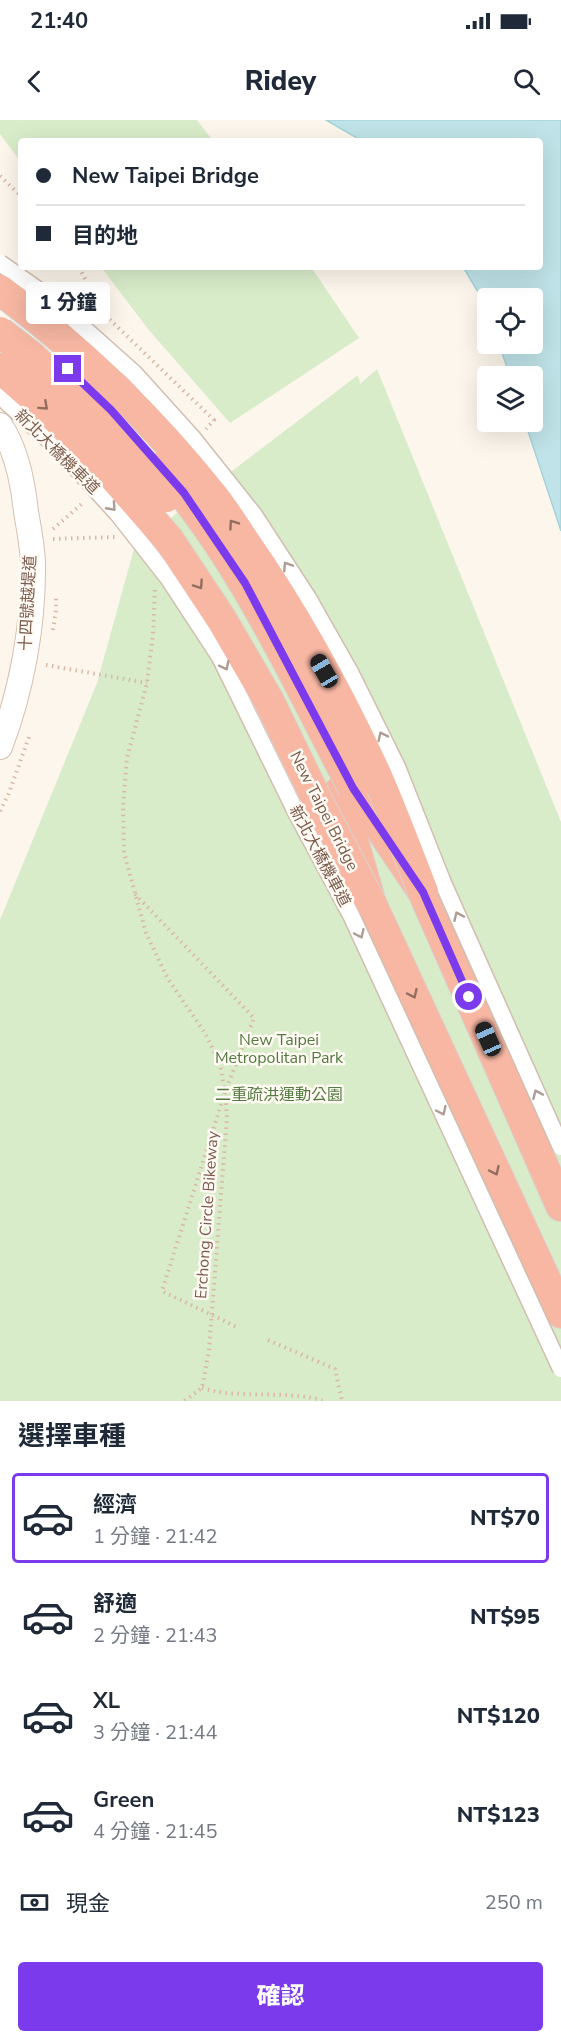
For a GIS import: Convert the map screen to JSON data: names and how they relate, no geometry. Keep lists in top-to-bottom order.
{
  "streets": {
    "highway": ["New Taipei Bridge"],
    "street": ["新北大橋機車道", "十四號越堤道"],
    "path": ["Erchong Circle Bikeway"]
  },
  "parks": ["New Taipei Metropolitan Park", "二重疏洪運動公園"],
  "page": {
    "status": "21:40",
    "header": "Ridey",
    "banner": ["New Taipei Bridge", "目的地"],
    "bubble": "1 分鐘",
    "heading": "選擇車種",
    "list": [
      {
        "name": "經濟",
        "note": "1 分鐘 · 21:42",
        "value": "NT$70"
      },
      {
        "name": "舒適",
        "note": "2 分鐘 · 21:43",
        "value": "NT$95"
      },
      {
        "name": "XL",
        "note": "3 分鐘 · 21:44",
        "value": "NT$120"
      },
      {
        "name": "Green",
        "note": "4 分鐘 · 21:45",
        "value": "NT$123"
      }
    ],
    "pay": ["現金", "250 m"],
    "buttons": "確認"
  }
}
